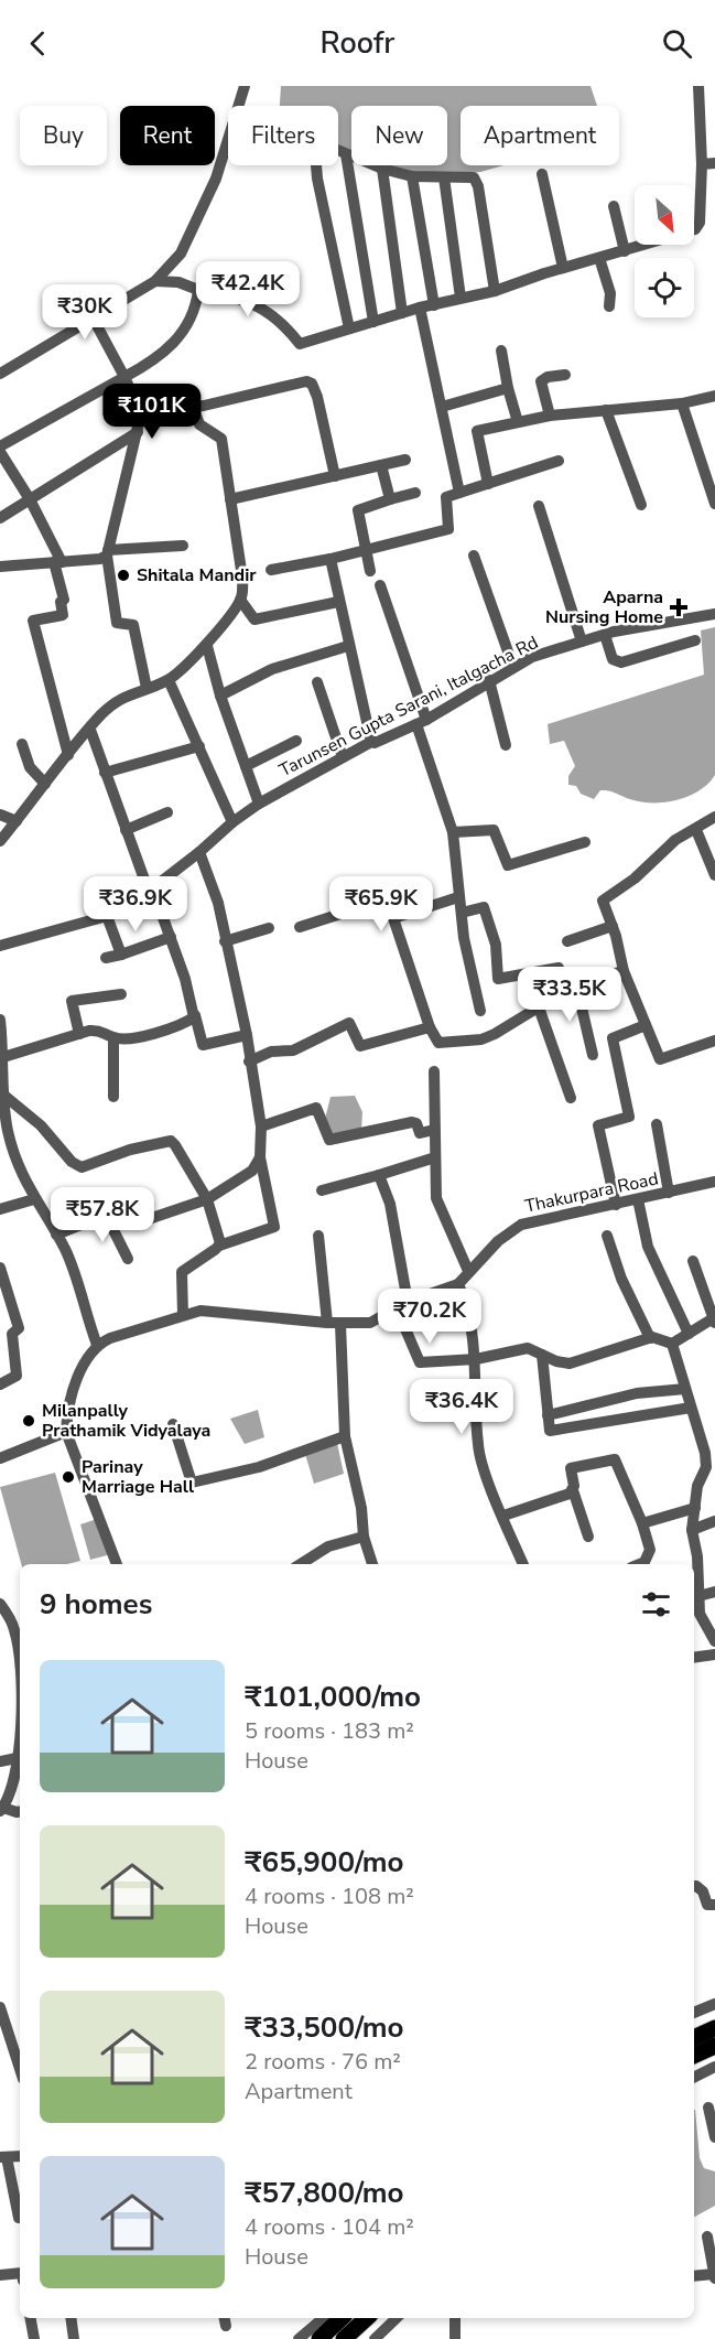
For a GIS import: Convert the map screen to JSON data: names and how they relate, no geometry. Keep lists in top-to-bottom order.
{
  "streets": {
    "street": ["Tarunsen Gupta Sarani, Italgacha Rd", "Thakurpara Road"]
  },
  "places": {
    "other": ["Shitala Mandir", "Milanpally Prathamik Vidyalaya", "Parinay Marriage Hall"],
    "health": ["Aparna Nursing Home"]
  },
  "north": "bottom right",
  "page": {
    "header": "Roofr",
    "chip": [
      "Buy",
      "Rent",
      "Filters",
      "New",
      "Apartment"
    ],
    "price": [
      "₹42.4K",
      "₹30K",
      "₹101K",
      "₹36.9K",
      "₹65.9K",
      "₹33.5K",
      "₹57.8K",
      "₹70.2K",
      "₹36.4K"
    ],
    "heading": "9 homes",
    "list": [
      {
        "name": "₹101,000/mo",
        "note": "5 rooms · 183 m² · House"
      },
      {
        "name": "₹65,900/mo",
        "note": "4 rooms · 108 m² · House"
      },
      {
        "name": "₹33,500/mo",
        "note": "2 rooms · 76 m² · Apartment"
      },
      {
        "name": "₹57,800/mo",
        "note": "4 rooms · 104 m² · House"
      }
    ]
  }
}
